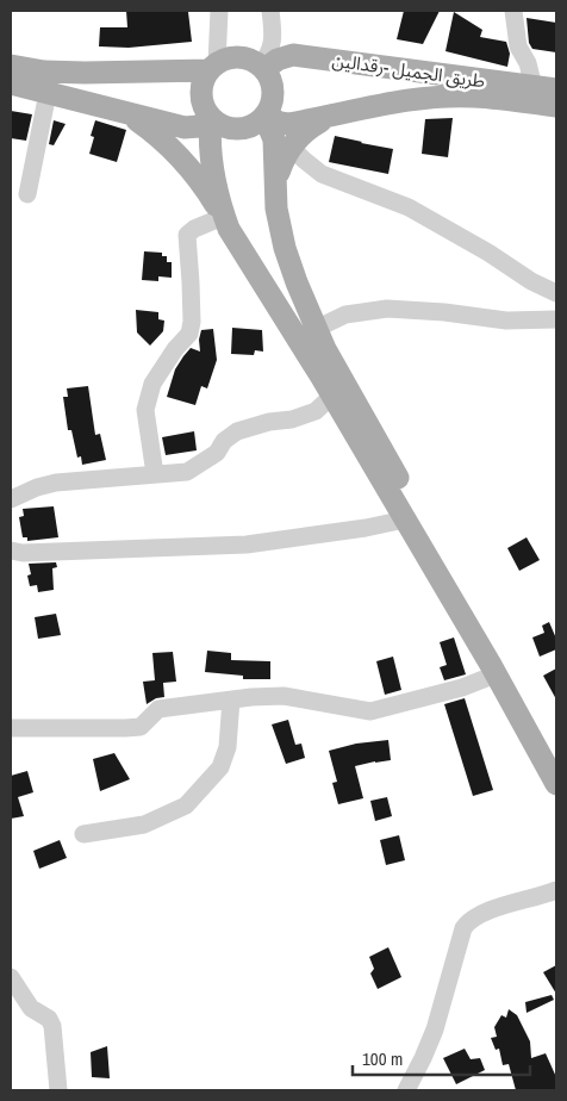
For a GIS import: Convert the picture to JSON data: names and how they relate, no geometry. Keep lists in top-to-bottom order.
{
  "streets": {
    "main road": ["طريق الجميل -رقدالين"]
  },
  "scale_bar": "100 m"
}
